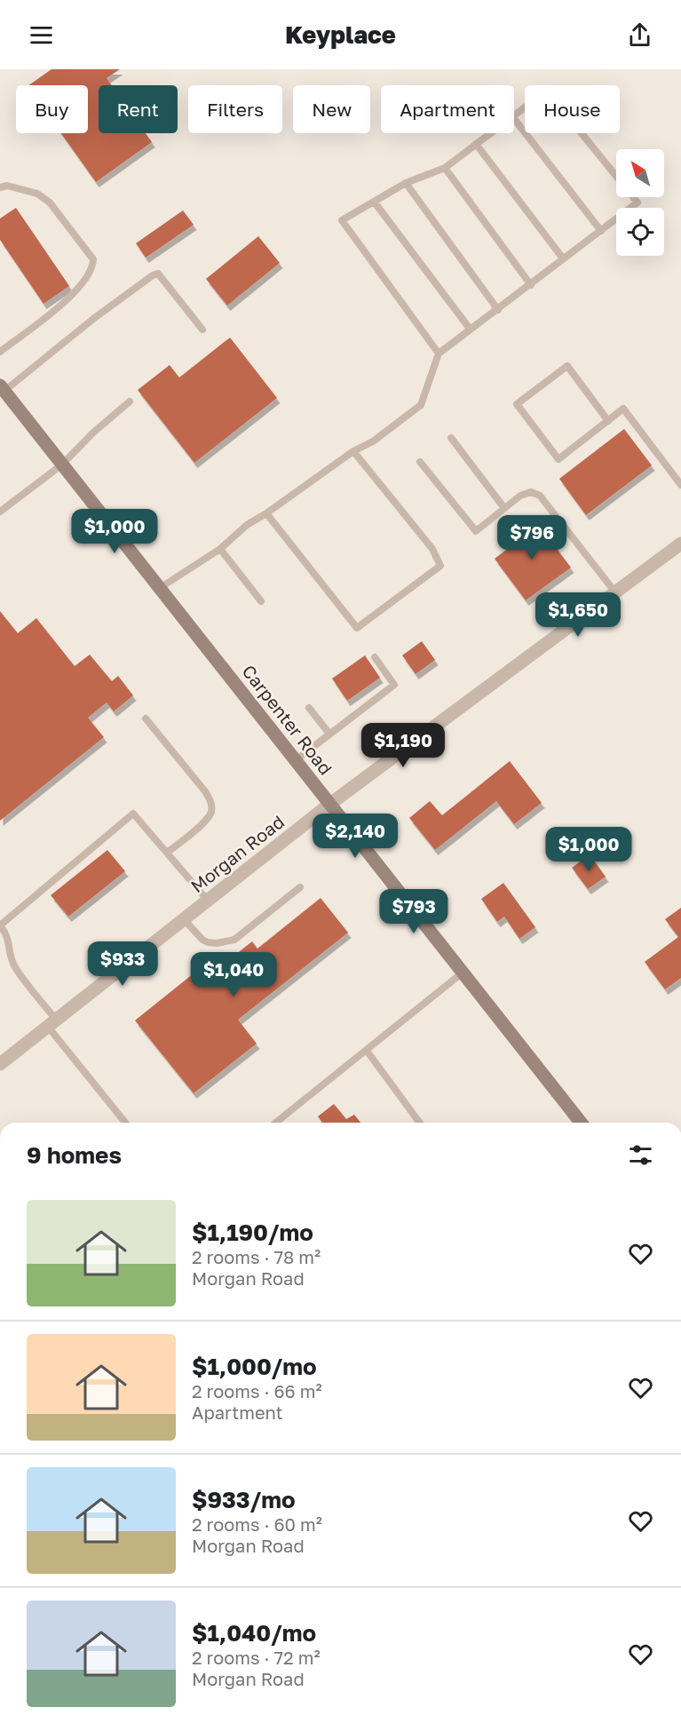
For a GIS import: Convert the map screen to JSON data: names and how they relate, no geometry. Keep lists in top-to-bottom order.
{
  "streets": {
    "main road": ["Carpenter Road"],
    "street": ["Morgan Road"]
  },
  "crossings": [
    ["Carpenter Road", "Morgan Road"]
  ],
  "north": "top left",
  "page": {
    "header": "Keyplace",
    "chip": [
      "Buy",
      "Rent",
      "Filters",
      "New",
      "Apartment",
      "House"
    ],
    "price": [
      "$1,000",
      "$796",
      "$1,650",
      "$1,190",
      "$2,140",
      "$1,000",
      "$793",
      "$933",
      "$1,040"
    ],
    "heading": "9 homes",
    "list": [
      {
        "name": "$1,190/mo",
        "note": "2 rooms · 78 m² · Morgan Road"
      },
      {
        "name": "$1,000/mo",
        "note": "2 rooms · 66 m² · Apartment"
      },
      {
        "name": "$933/mo",
        "note": "2 rooms · 60 m² · Morgan Road"
      },
      {
        "name": "$1,040/mo",
        "note": "2 rooms · 72 m² · Morgan Road"
      }
    ]
  }
}
